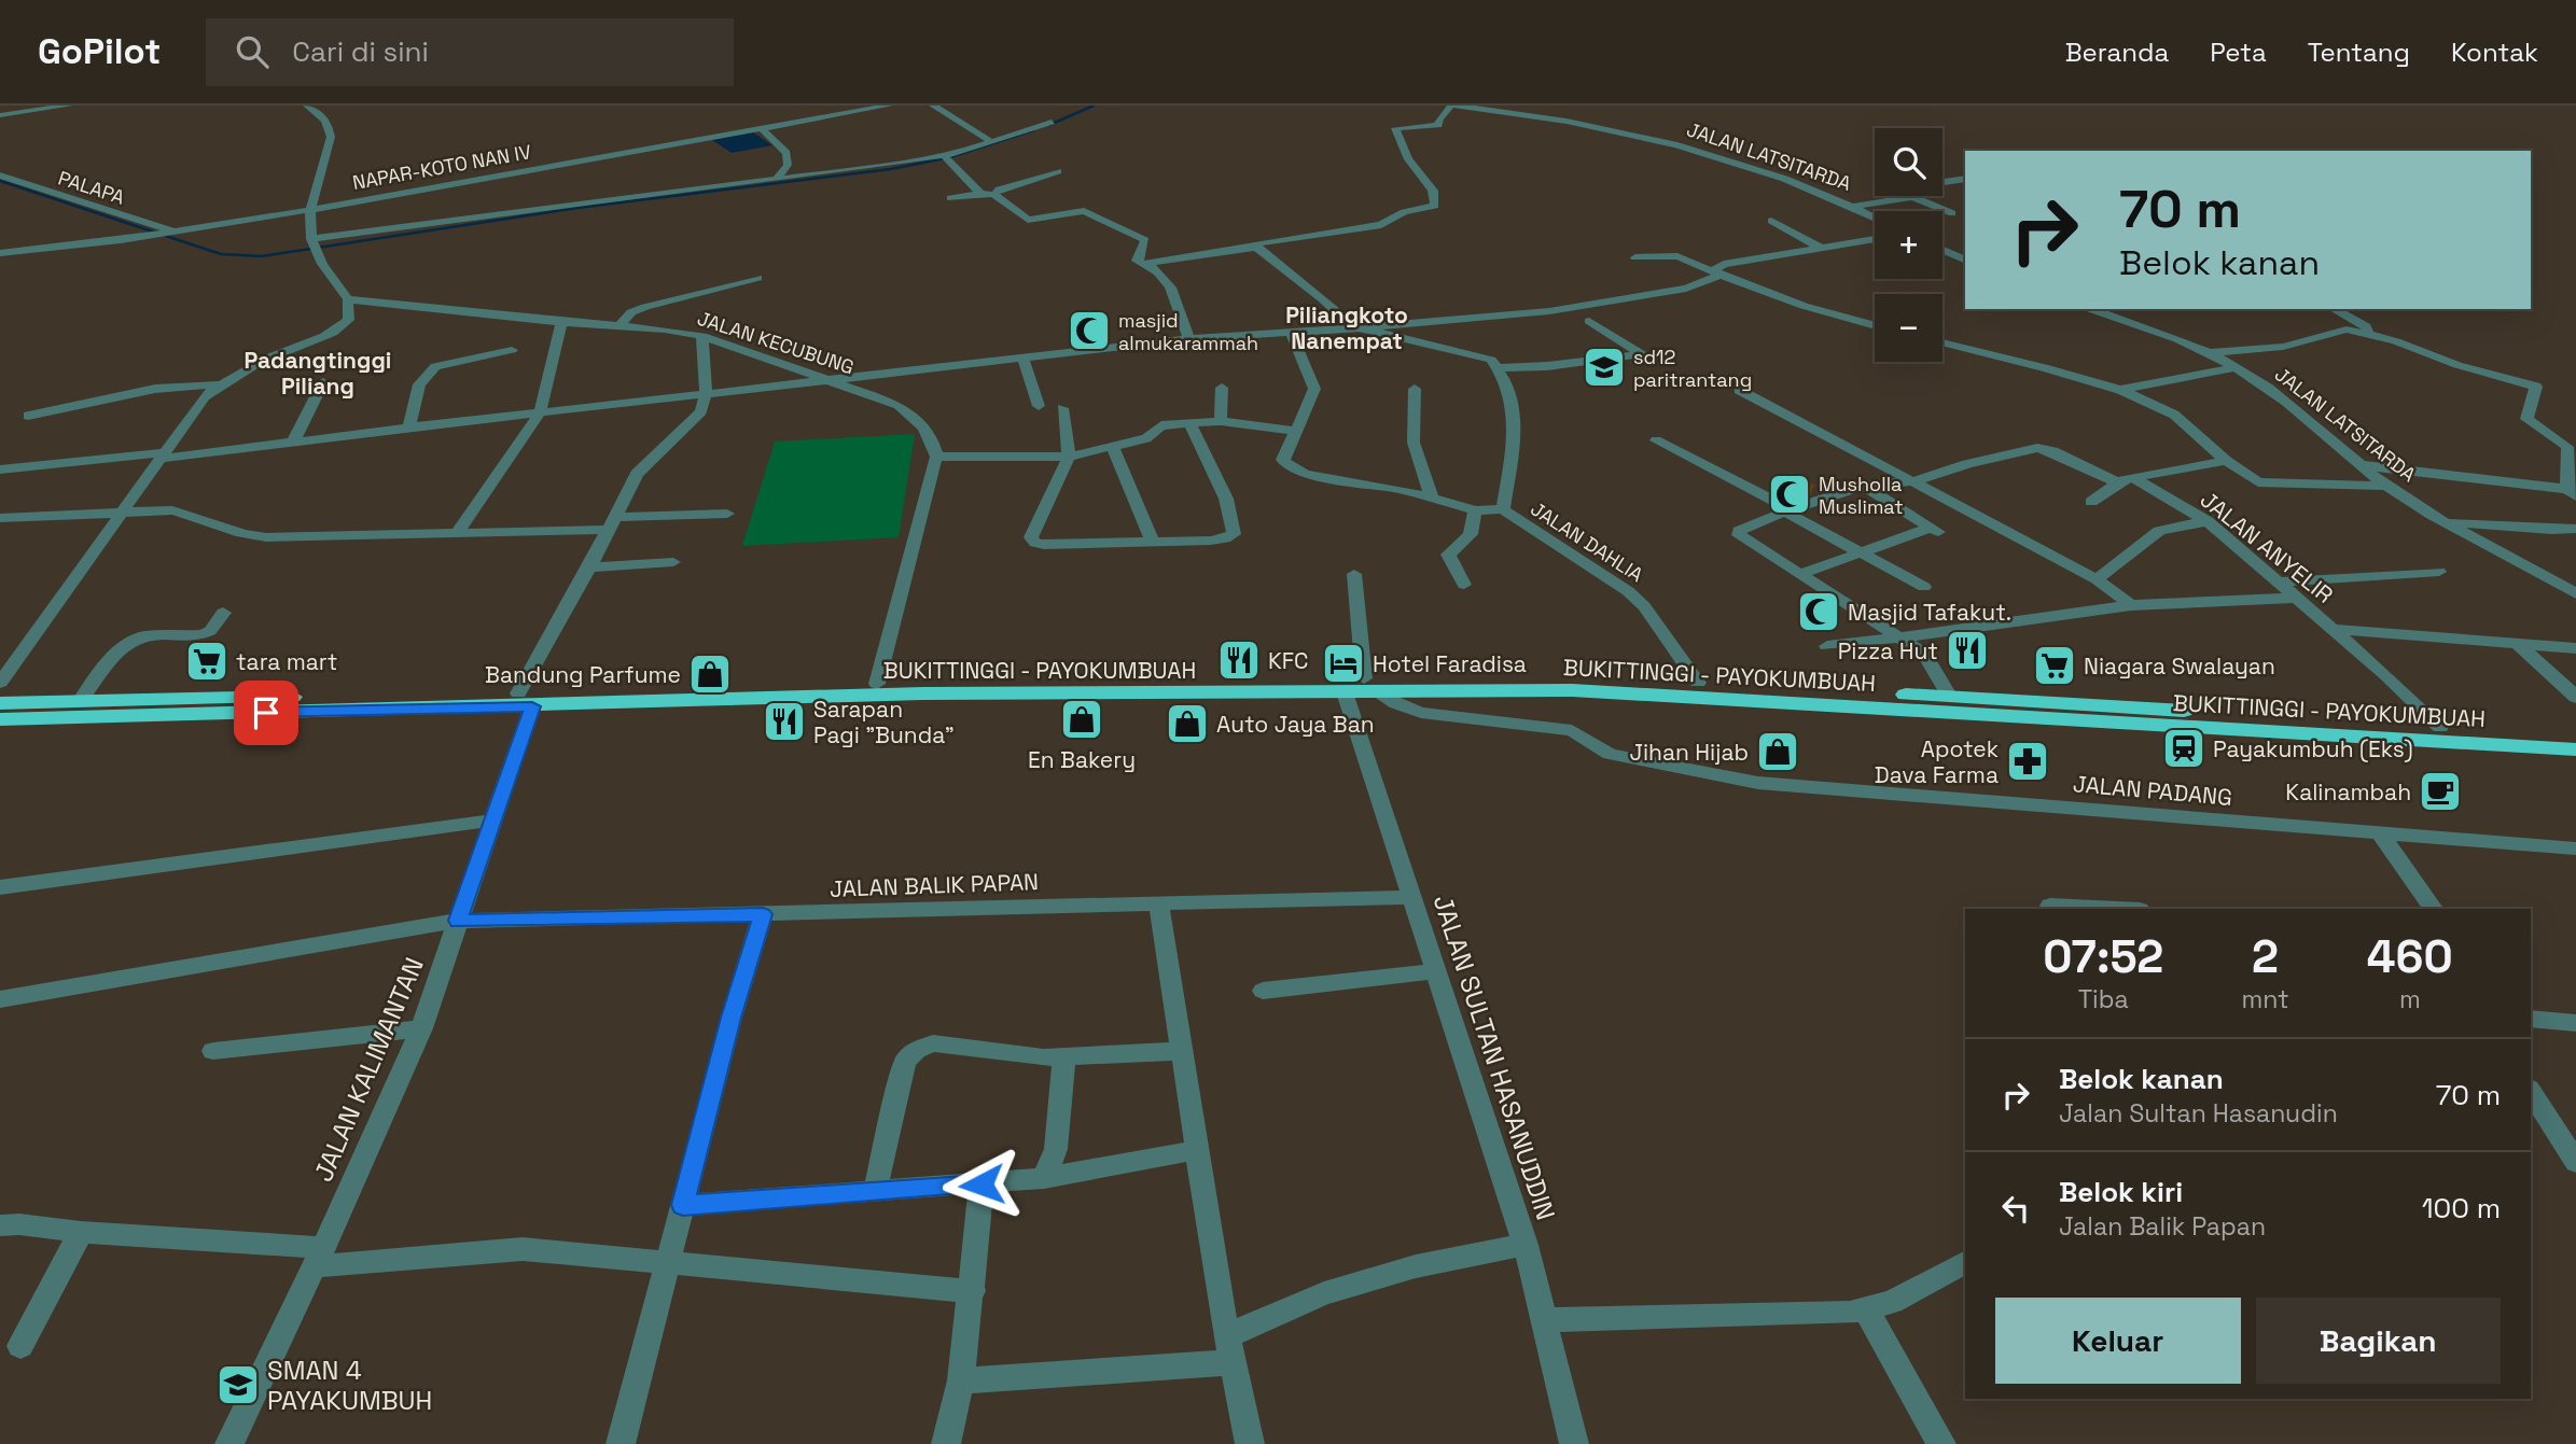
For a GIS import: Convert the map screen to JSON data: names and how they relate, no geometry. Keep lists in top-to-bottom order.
{
  "streets": {
    "highway": ["BUKITTINGGI - PAYOKUMBUAH"],
    "street": [
      "JALAN LATSITARDA",
      "NAPAR-KOTO NAN IV",
      "PALAPA",
      "JALAN KECUBUNG",
      "JALAN DAHLIA",
      "JALAN ANYELIR",
      "JALAN PADANG",
      "JALAN BALIK PAPAN",
      "JALAN SULTAN HASANUDDIN",
      "JALAN KALIMANTAN"
    ]
  },
  "crossings": [
    ["NAPAR-KOTO NAN IV", "PALAPA"],
    ["JALAN DAHLIA", "BUKITTINGGI - PAYOKUMBUAH"],
    ["JALAN ANYELIR", "BUKITTINGGI - PAYOKUMBUAH"],
    ["BUKITTINGGI - PAYOKUMBUAH", "JALAN PADANG"],
    ["BUKITTINGGI - PAYOKUMBUAH", "JALAN SULTAN HASANUDDIN"],
    ["BUKITTINGGI - PAYOKUMBUAH", "JALAN KALIMANTAN"],
    ["JALAN BALIK PAPAN", "JALAN SULTAN HASANUDDIN"],
    ["JALAN BALIK PAPAN", "JALAN KALIMANTAN"]
  ],
  "districts": ["Piliangkoto Nanempat", "Padangtinggi Piliang"],
  "places": {
    "mosque": ["masjid almukarammah", "Musholla Muslimat", "Masjid Tafakut."],
    "school or university": ["sd12 paritrantang", "SMAN 4 PAYAKUMBUH"],
    "restaurant": ["Pizza Hut", "KFC", "Sarapan Pagi \"Bunda\""],
    "supermarket": ["tara mart", "Niagara Swalayan"],
    "hotel": ["Hotel Faradisa"],
    "shop": [
      "Bandung Parfume",
      "En Bakery",
      "Auto Jaya Ban",
      "Jihan Hijab"
    ],
    "station": ["Payakumbuh (Eks)"],
    "pharmacy": ["Apotek Dava Farma"],
    "cafe": ["Kalinambah"]
  },
  "page": {
    "header": "GoPilot",
    "search": "Cari di sini",
    "nav": [
      "Beranda",
      "Peta",
      "Tentang",
      "Kontak"
    ],
    "map_buttons": ["+", "−"],
    "turn": ["70 m", "Belok kanan"],
    "eta": [
      "07:52",
      "Tiba",
      "2",
      "mnt",
      "460",
      "m"
    ],
    "list": [
      {
        "name": "Belok kanan",
        "note": "Jalan Sultan Hasanudin",
        "value": "70 m"
      },
      {
        "name": "Belok kiri",
        "note": "Jalan Balik Papan",
        "value": "100 m"
      }
    ],
    "buttons": ["Keluar", "Bagikan"]
  }
}
